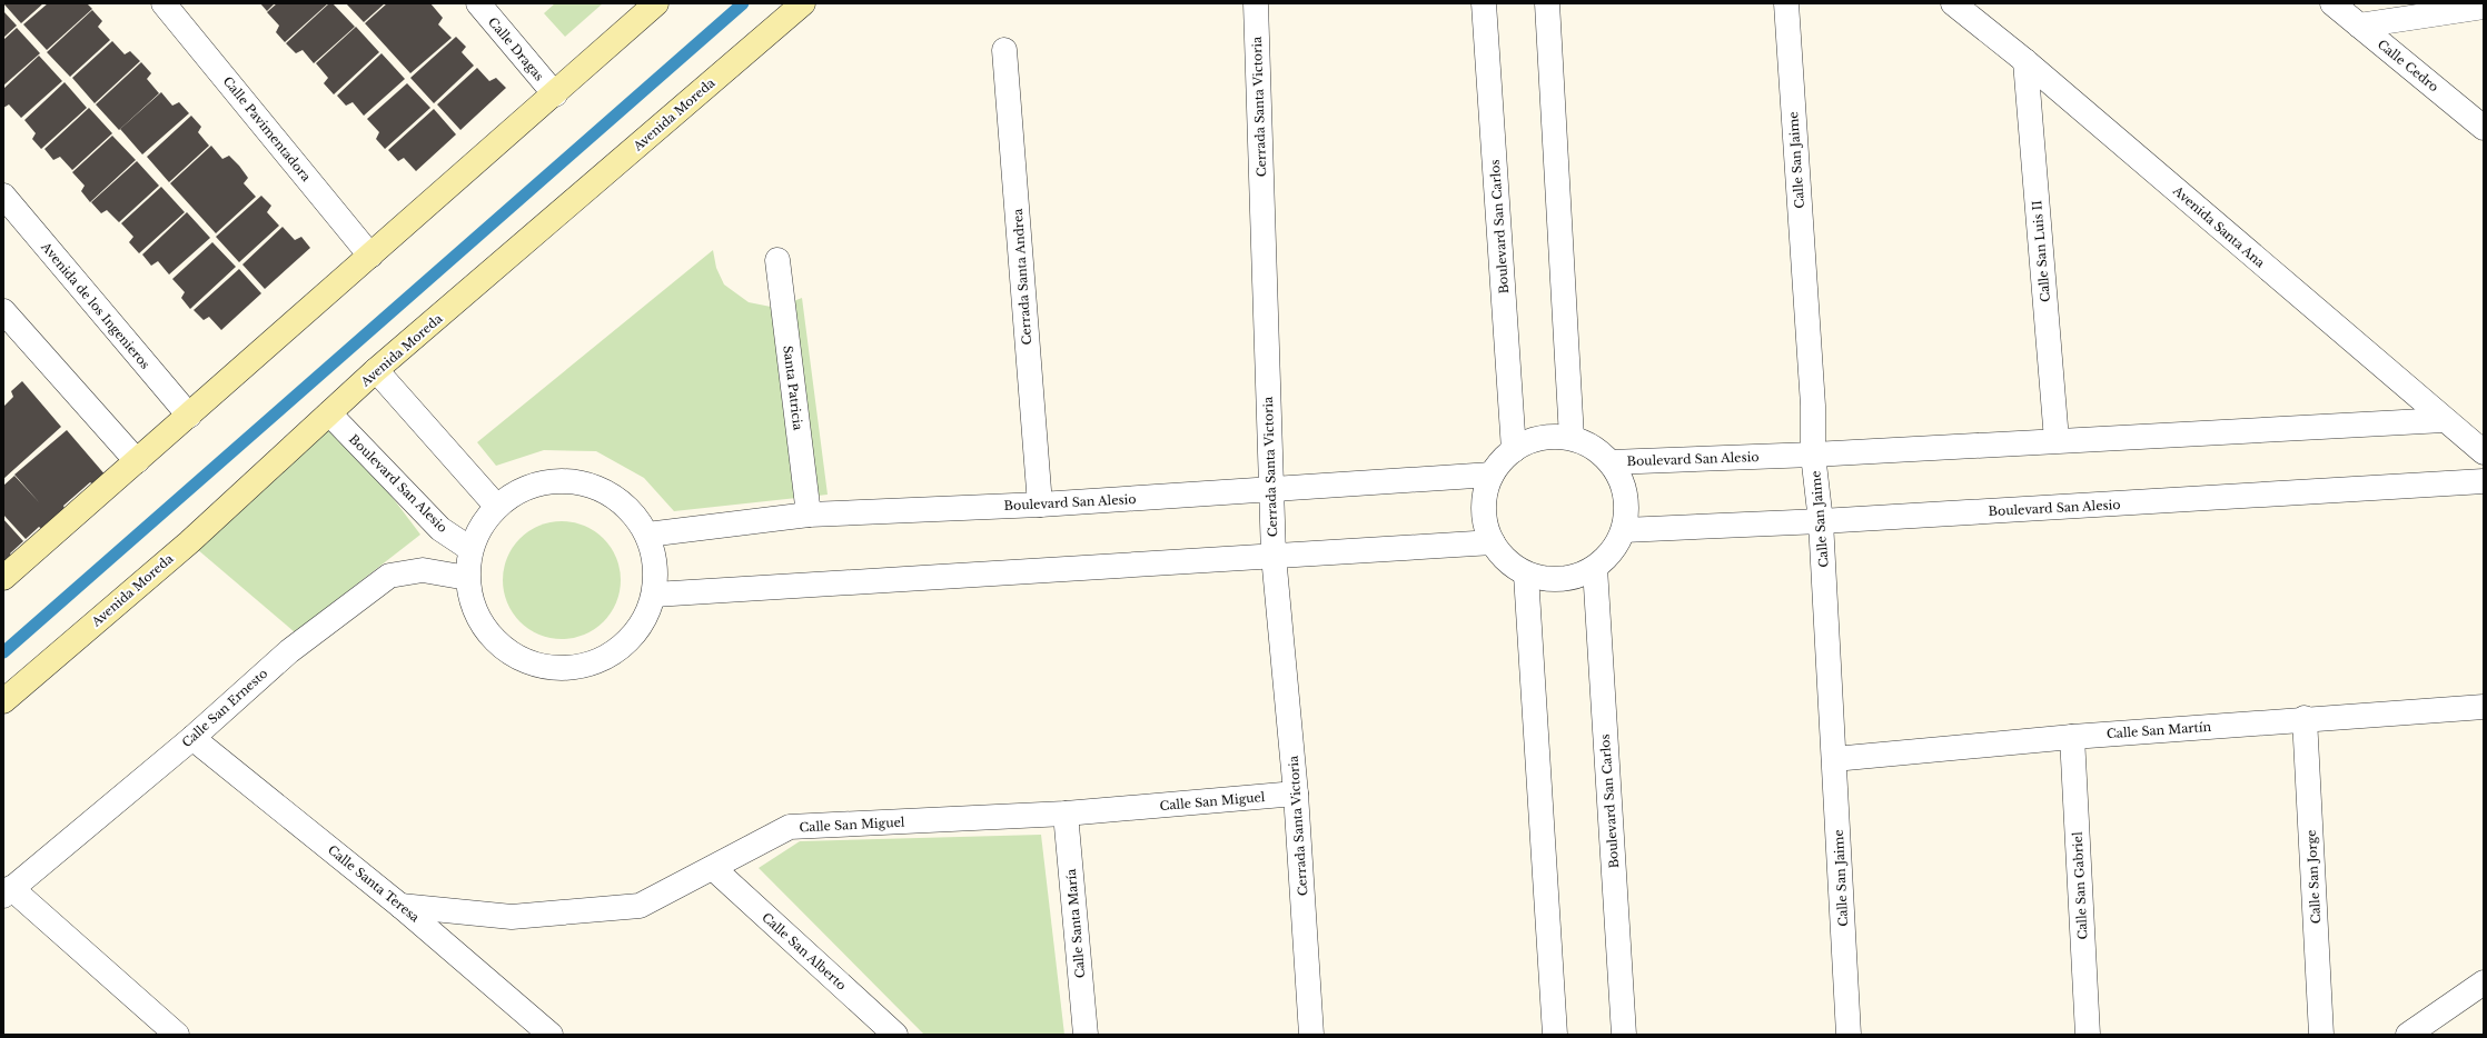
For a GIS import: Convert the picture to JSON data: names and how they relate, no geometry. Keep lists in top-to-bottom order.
{
  "streets": {
    "main road": ["Avenida Moreda"],
    "street": [
      "Calle Dragas",
      "Calle Cedro",
      "Cerrada Santa Victoria",
      "Calle Pavimentadora",
      "Calle San Jaime",
      "Boulevard San Carlos",
      "Avenida Santa Ana",
      "Calle San Luis II",
      "Cerrada Santa Andrea",
      "Avenida de los Ingenieros",
      "Santa Patricia",
      "Boulevard San Alesio",
      "Calle San Ernesto",
      "Calle San Martín",
      "Calle San Miguel",
      "Calle San Jorge",
      "Calle Santa Teresa",
      "Calle San Gabriel",
      "Calle Santa María",
      "Calle San Alberto"
    ]
  },
  "crossings": [
    ["Cerrada Santa Victoria", "Boulevard San Alesio"],
    ["Cerrada Santa Victoria", "Calle San Miguel"],
    ["Avenida Moreda", "Boulevard San Alesio"],
    ["Calle San Jaime", "Boulevard San Alesio"],
    ["Calle San Jaime", "Calle San Martín"],
    ["Boulevard San Carlos", "Boulevard San Alesio"],
    ["Avenida Santa Ana", "Calle San Luis II"],
    ["Avenida Santa Ana", "Boulevard San Alesio"],
    ["Calle San Luis II", "Boulevard San Alesio"],
    ["Cerrada Santa Andrea", "Boulevard San Alesio"],
    ["Santa Patricia", "Boulevard San Alesio"],
    ["Calle San Ernesto", "Calle Santa Teresa"],
    ["Calle San Martín", "Calle San Jorge"],
    ["Calle San Martín", "Calle San Gabriel"],
    ["Calle San Miguel", "Calle Santa Teresa"],
    ["Calle San Miguel", "Calle Santa María"],
    ["Calle San Miguel", "Calle San Alberto"]
  ]
}
